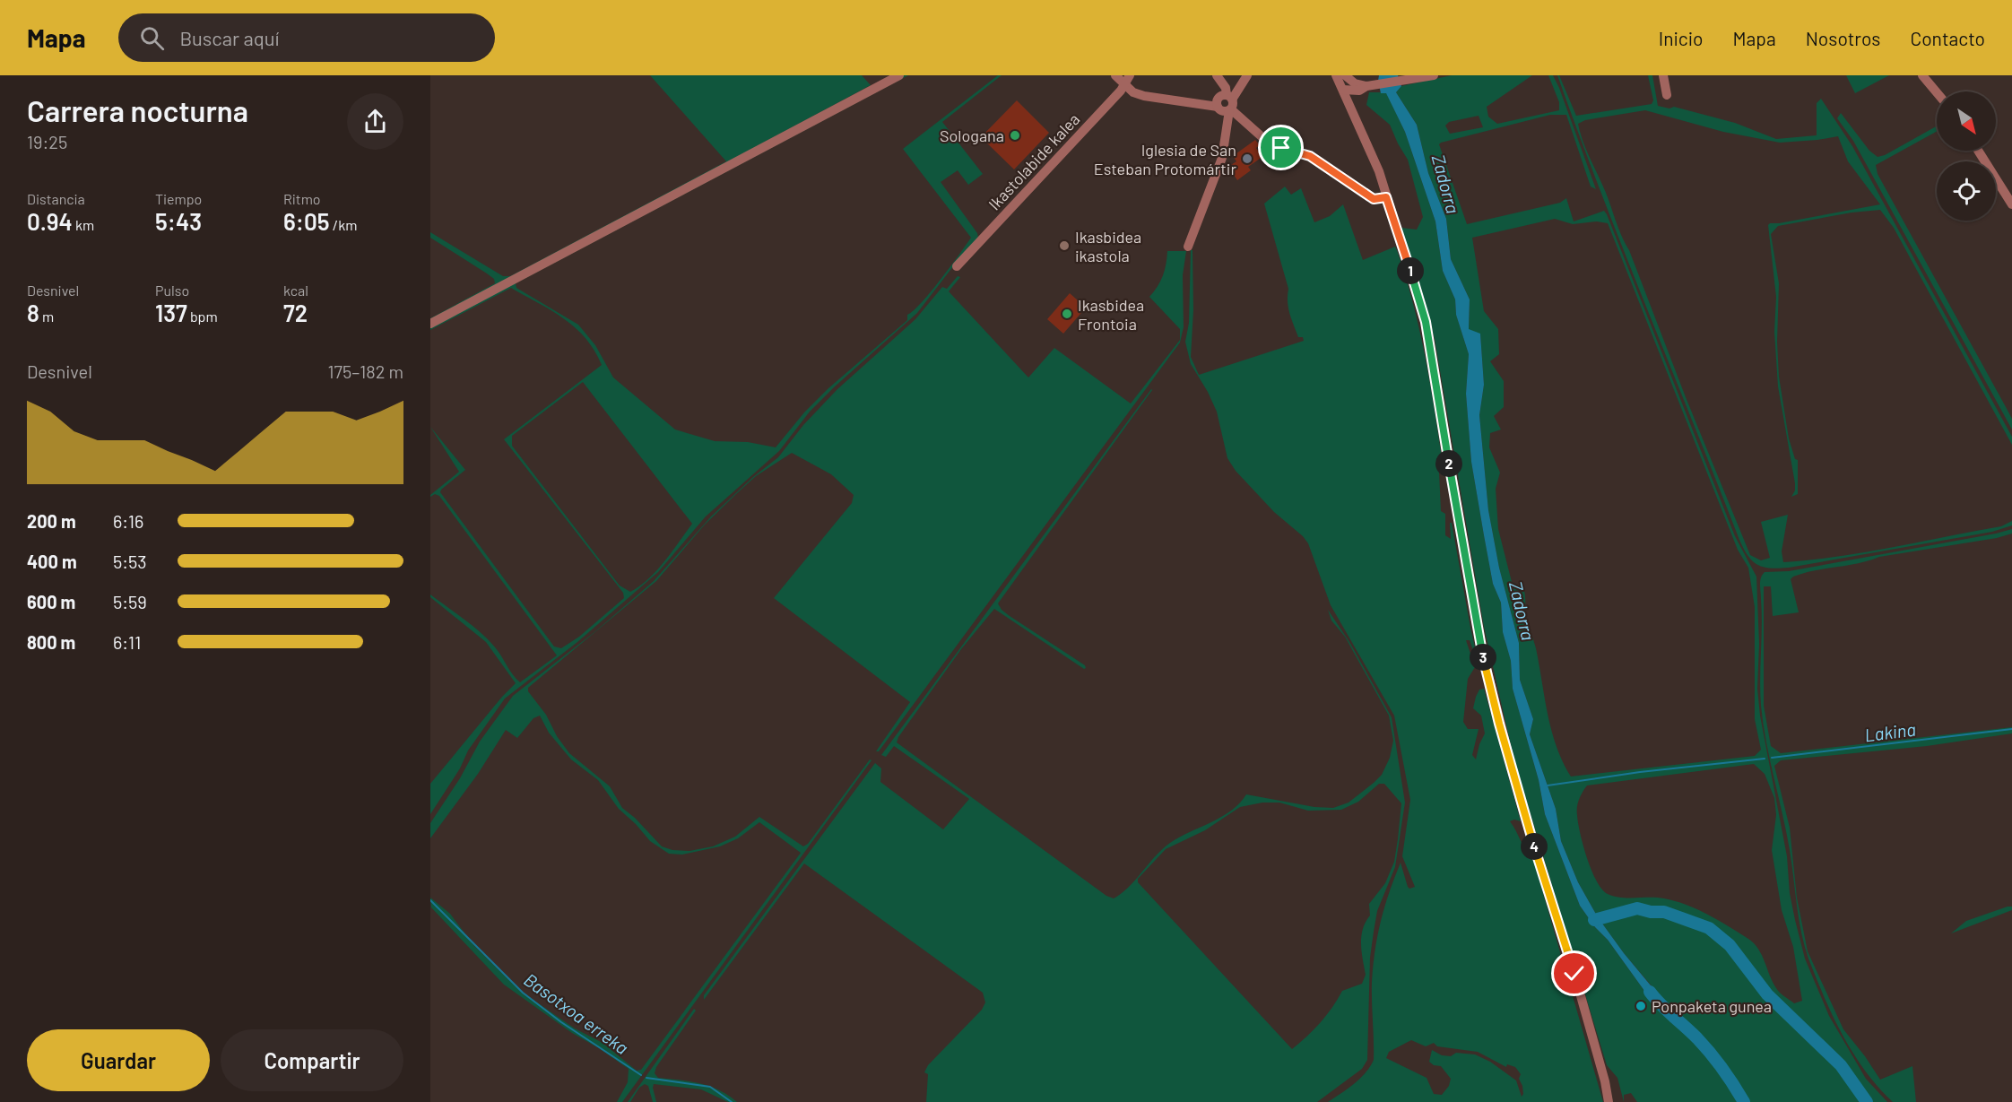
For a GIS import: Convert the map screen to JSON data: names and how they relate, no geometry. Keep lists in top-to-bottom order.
{
  "streets": {
    "street": ["Ikastolabide kalea"]
  },
  "water": ["Zadorra", "Lakina", "Basotxoa erreka"],
  "places": [
    "Sologana",
    "Iglesia de San Esteban Protomártir",
    "Ikasbidea ikastola",
    "Ikasbidea Frontoia",
    "Ponpaketa gunea"
  ],
  "north": "bottom right",
  "page": {
    "header": "Mapa",
    "search": "Buscar aquí",
    "nav": [
      "Inicio",
      "Mapa",
      "Nosotros",
      "Contacto"
    ],
    "heading": ["Carrera nocturna", "19:25"],
    "stats": [
      ["Distancia", "0.94 km"],
      ["Tiempo", "5:43"],
      ["Ritmo", "6:05 /km"],
      ["Desnivel", "8 m"],
      ["Pulso", "137 bpm"],
      ["kcal", "72"]
    ],
    "pins": [
      "1",
      "2",
      "3",
      "4"
    ],
    "chart": ["Desnivel", "175–182 m"],
    "list": [
      {
        "name": "200 m",
        "note": "6:16"
      },
      {
        "name": "400 m",
        "note": "5:53"
      },
      {
        "name": "600 m",
        "note": "5:59"
      },
      {
        "name": "800 m",
        "note": "6:11"
      }
    ],
    "buttons": ["Guardar", "Compartir"]
  }
}
